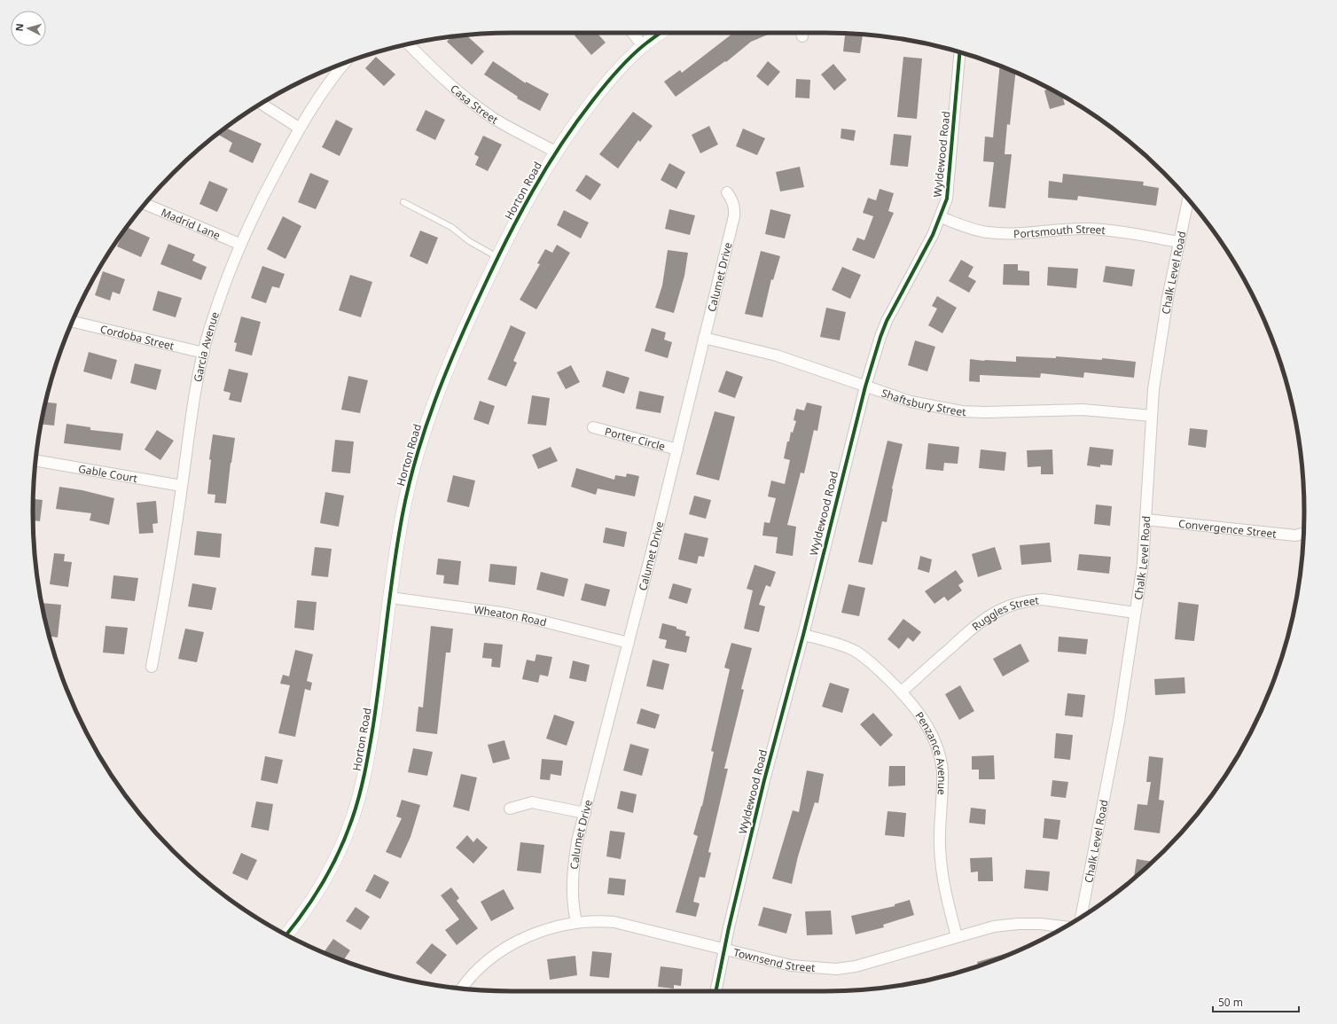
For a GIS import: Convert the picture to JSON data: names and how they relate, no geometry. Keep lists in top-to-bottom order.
{
  "streets": {
    "street": [
      "Casa Street",
      "Wyldewood Road",
      "Horton Road",
      "Madrid Lane",
      "Portsmouth Street",
      "Chalk Level Road",
      "Calumet Drive",
      "Cordoba Street",
      "Garcia Avenue",
      "Shaftsbury Street",
      "Porter Circle",
      "Gable Court",
      "Convergence Street",
      "Ruggles Street",
      "Wheaton Road",
      "Penzance Avenue",
      "Townsend Street"
    ]
  },
  "crossings": [
    ["Casa Street", "Horton Road"],
    ["Wyldewood Road", "Portsmouth Street"],
    ["Wyldewood Road", "Shaftsbury Street"],
    ["Wyldewood Road", "Penzance Avenue"],
    ["Wyldewood Road", "Townsend Street"],
    ["Horton Road", "Wheaton Road"],
    ["Madrid Lane", "Garcia Avenue"],
    ["Portsmouth Street", "Chalk Level Road"],
    ["Chalk Level Road", "Shaftsbury Street"],
    ["Chalk Level Road", "Convergence Street"],
    ["Chalk Level Road", "Ruggles Street"],
    ["Calumet Drive", "Shaftsbury Street"],
    ["Calumet Drive", "Porter Circle"],
    ["Calumet Drive", "Wheaton Road"],
    ["Calumet Drive", "Townsend Street"],
    ["Cordoba Street", "Garcia Avenue"],
    ["Garcia Avenue", "Gable Court"],
    ["Ruggles Street", "Penzance Avenue"],
    ["Penzance Avenue", "Townsend Street"]
  ],
  "scale_bar": "50 m",
  "north": "left"
}
